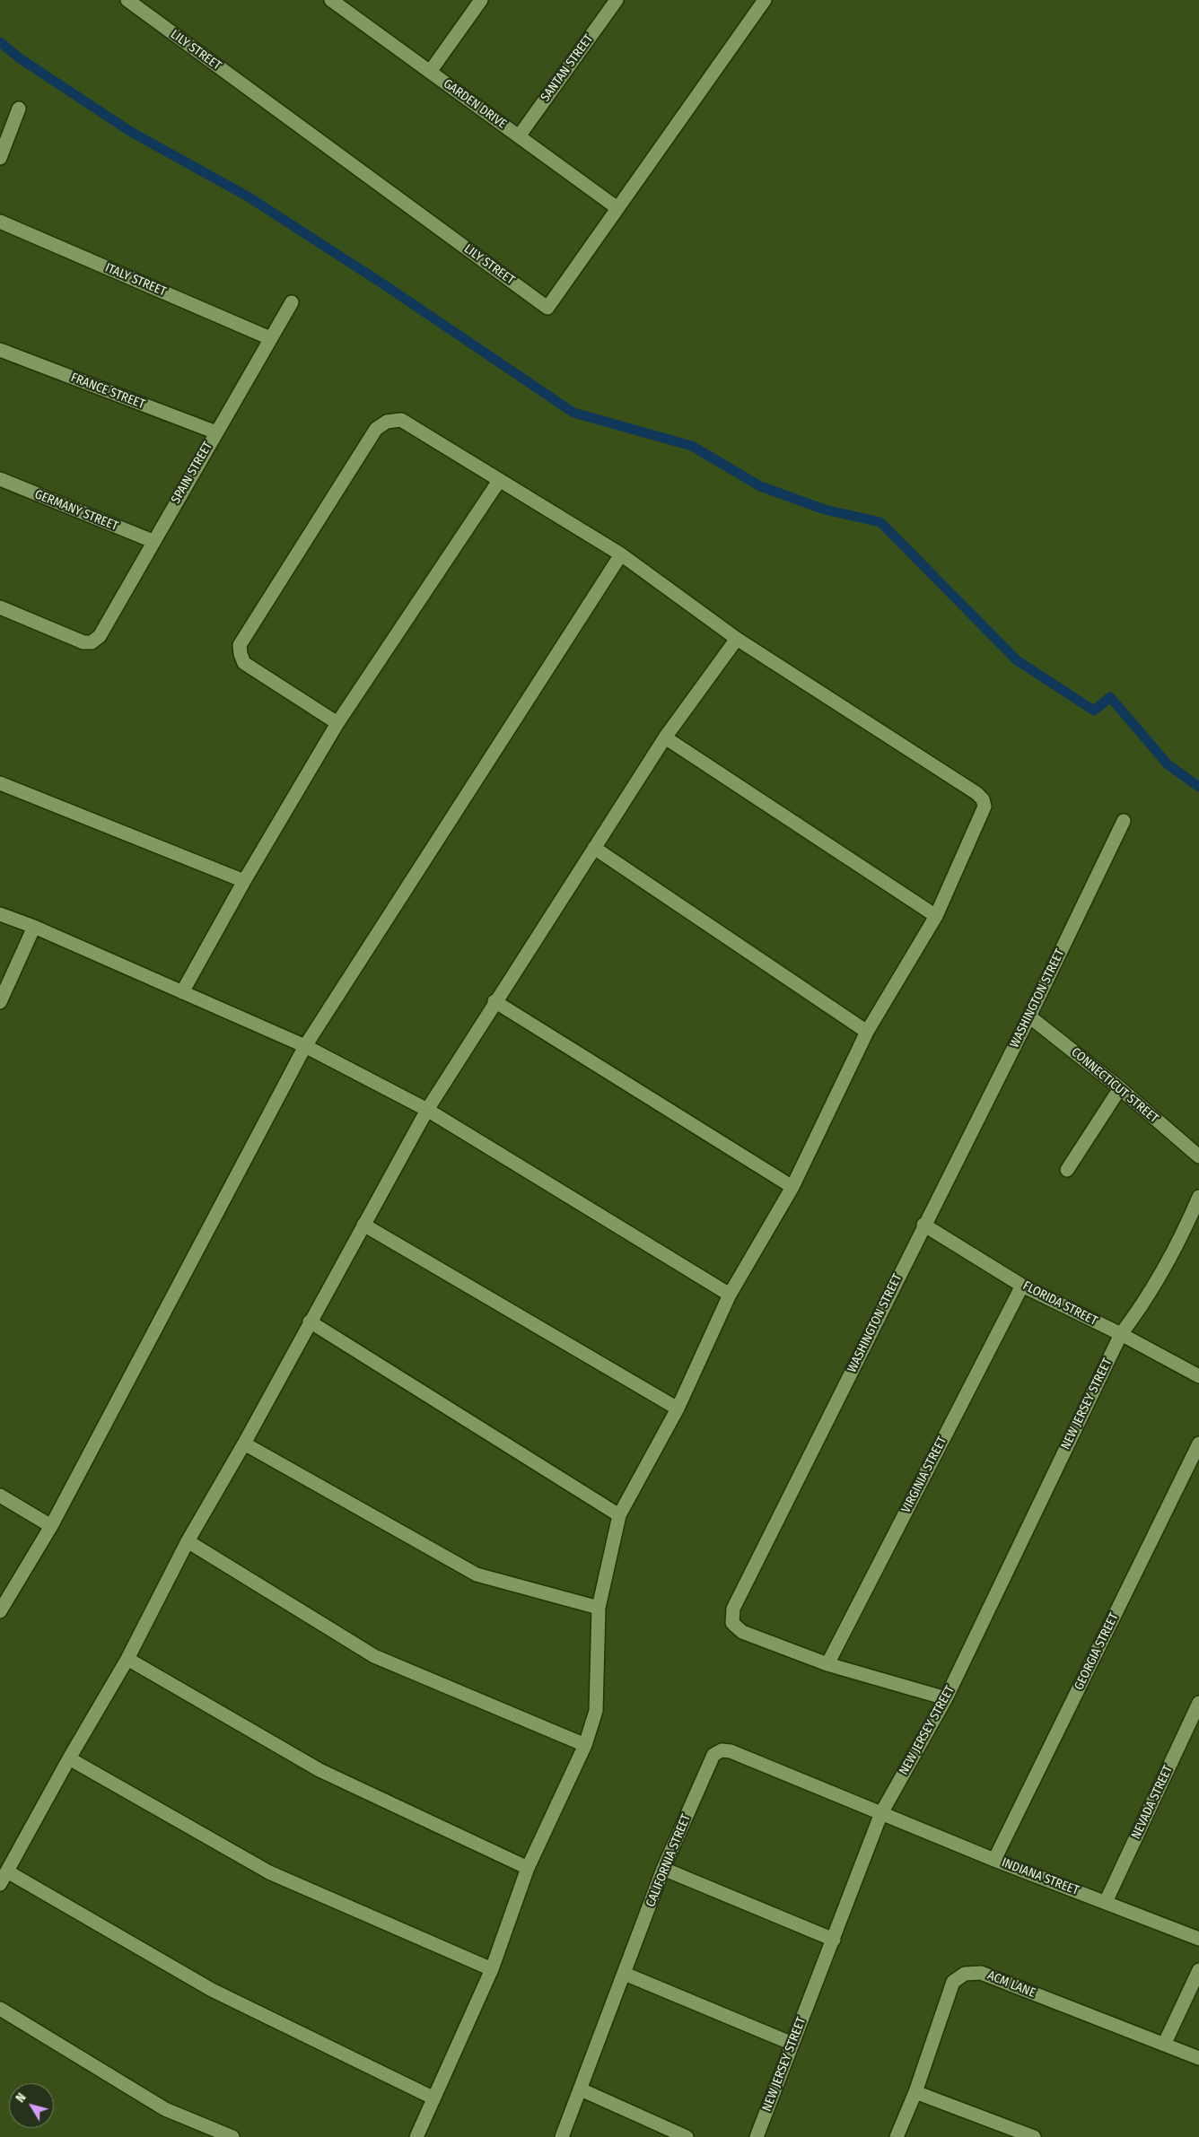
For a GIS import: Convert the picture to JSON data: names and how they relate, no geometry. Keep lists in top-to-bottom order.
{
  "streets": {
    "street": [
      "LILY STREET",
      "SANTAN STREET",
      "GARDEN DRIVE",
      "ITALY STREET",
      "FRANCE STREET",
      "SPAIN STREET",
      "GERMANY STREET",
      "WASHINGTON STREET",
      "CONNECTICUT STREET",
      "FLORIDA STREET",
      "NEW JERSEY STREET",
      "VIRGINIA STREET",
      "GEORGIA STREET",
      "NEVADA STREET",
      "CALIFORNIA STREET",
      "INDIANA STREET",
      "ACM LANE"
    ]
  },
  "crossings": [
    ["LILY STREET", "GARDEN DRIVE"],
    ["SANTAN STREET", "GARDEN DRIVE"],
    ["ITALY STREET", "SPAIN STREET"],
    ["FRANCE STREET", "SPAIN STREET"],
    ["SPAIN STREET", "GERMANY STREET"],
    ["WASHINGTON STREET", "CONNECTICUT STREET"],
    ["WASHINGTON STREET", "FLORIDA STREET"],
    ["WASHINGTON STREET", "NEW JERSEY STREET"],
    ["WASHINGTON STREET", "VIRGINIA STREET"],
    ["FLORIDA STREET", "NEW JERSEY STREET"],
    ["FLORIDA STREET", "VIRGINIA STREET"],
    ["NEW JERSEY STREET", "CALIFORNIA STREET"],
    ["NEW JERSEY STREET", "INDIANA STREET"],
    ["GEORGIA STREET", "INDIANA STREET"],
    ["NEVADA STREET", "INDIANA STREET"],
    ["CALIFORNIA STREET", "INDIANA STREET"]
  ],
  "north": "top left"
}
